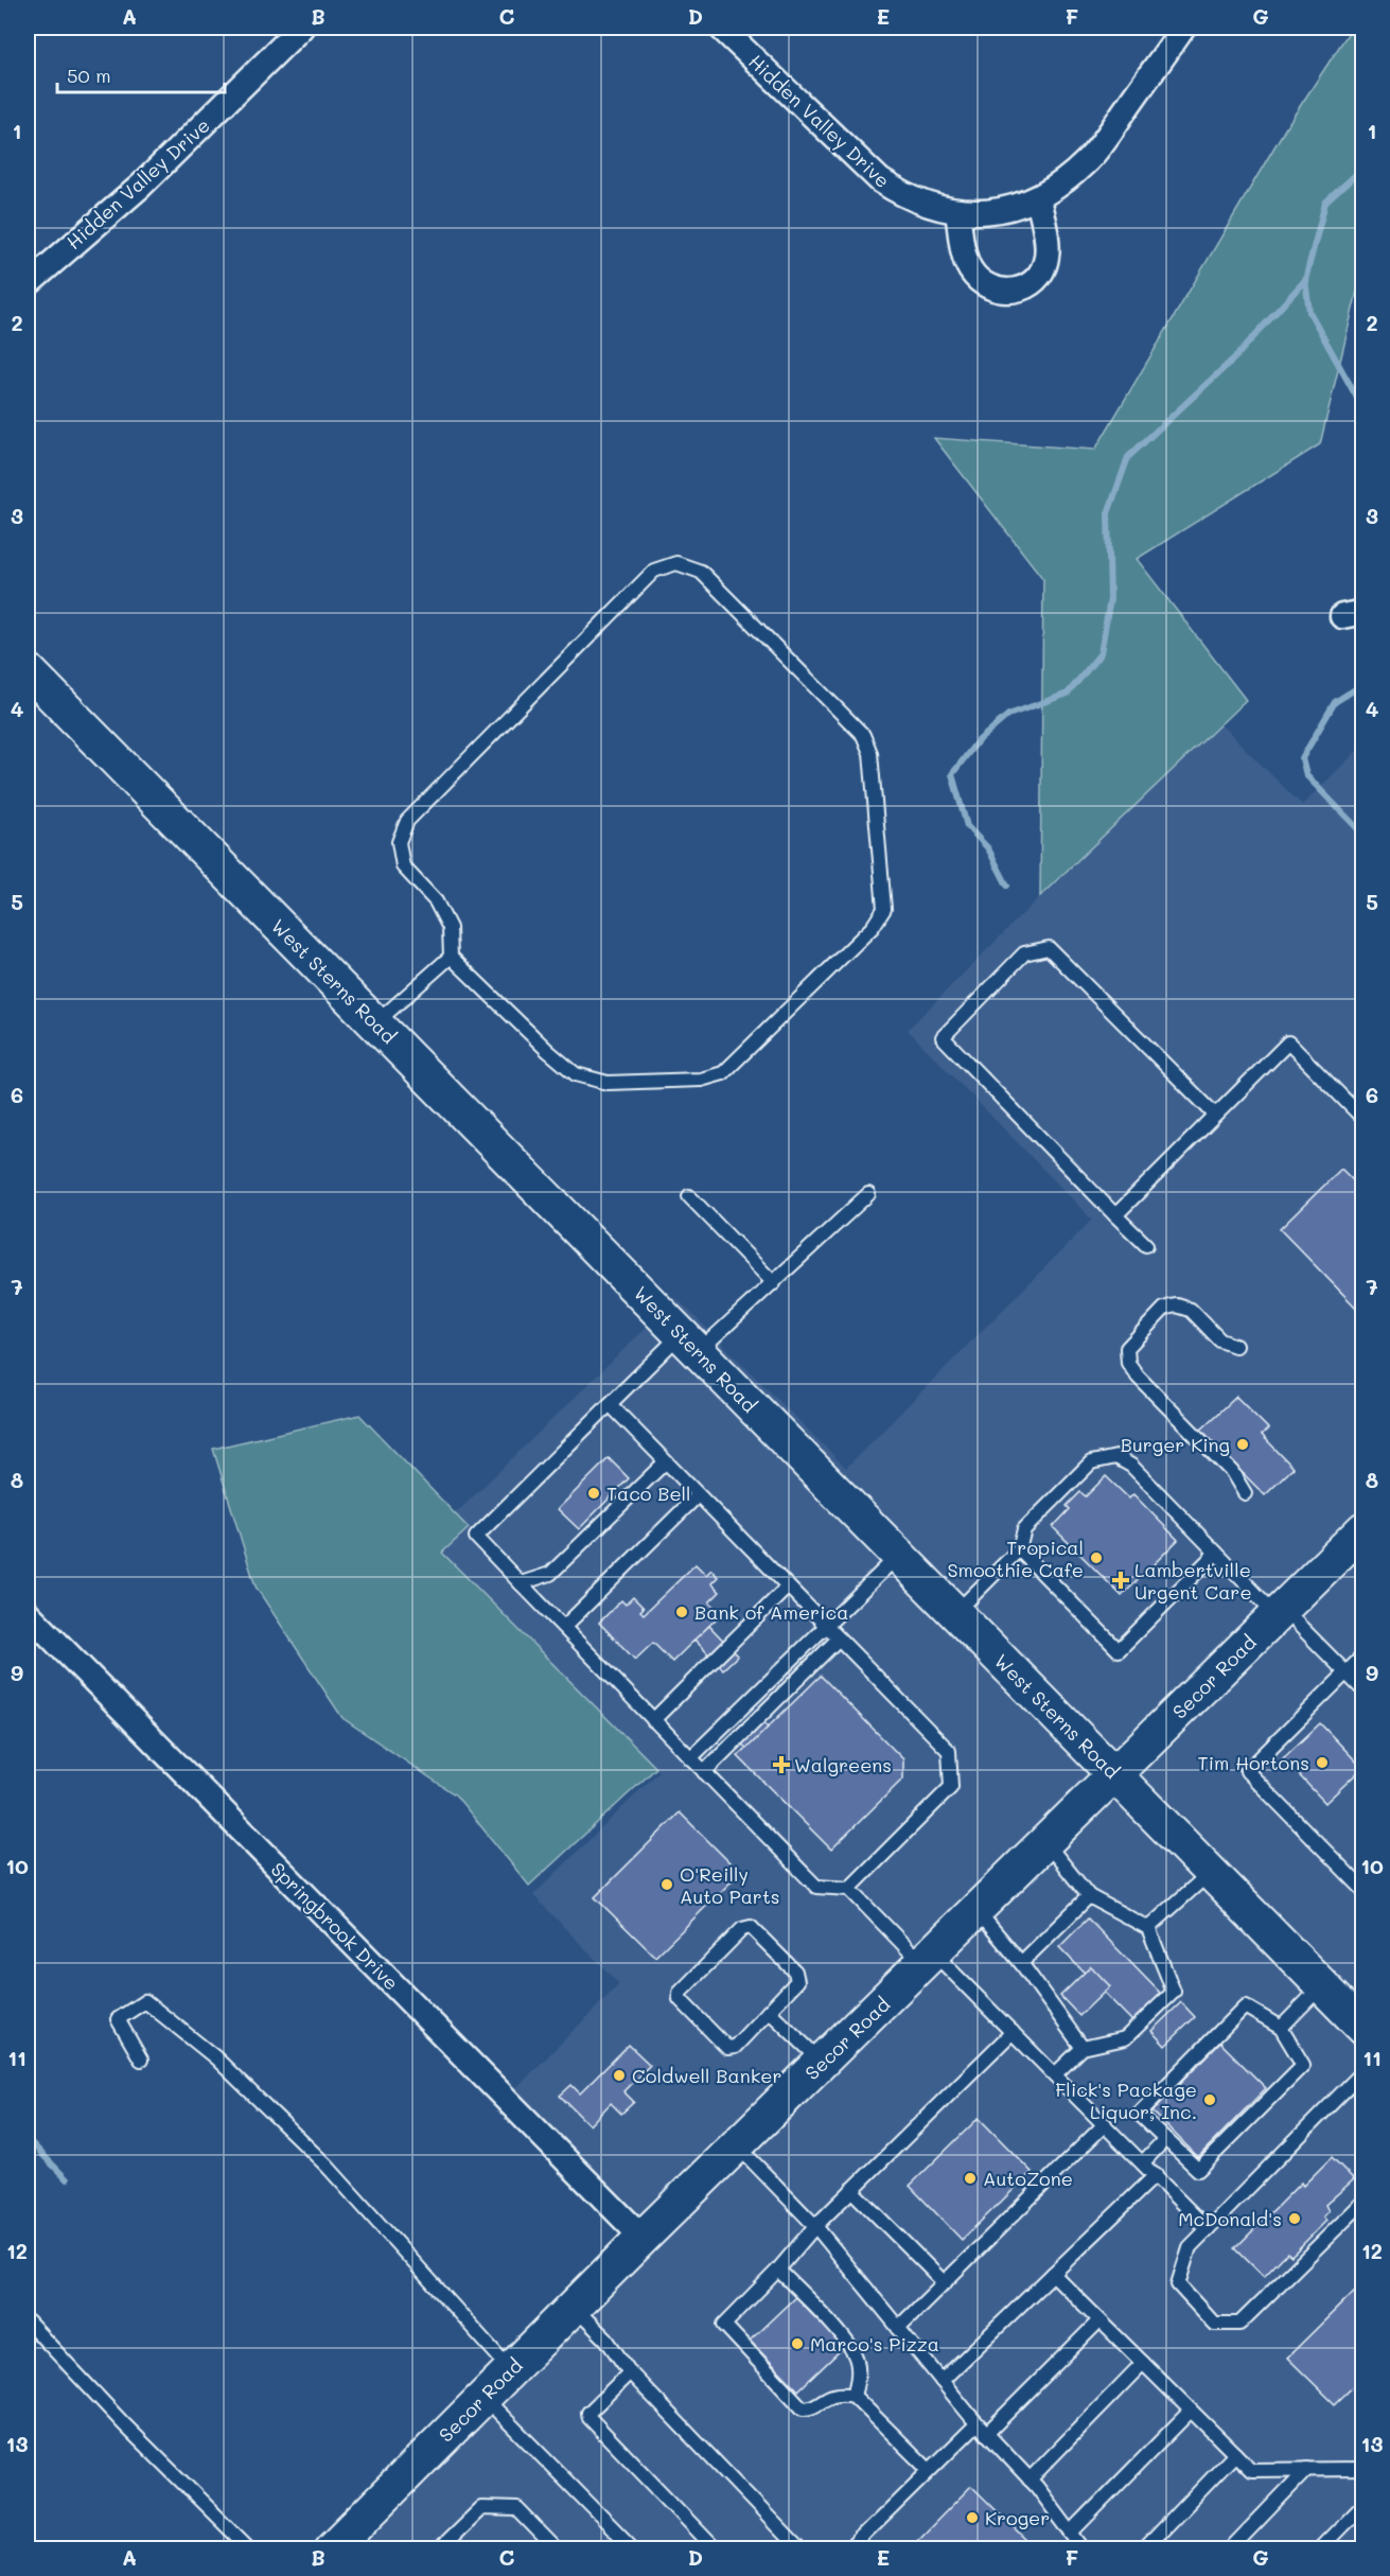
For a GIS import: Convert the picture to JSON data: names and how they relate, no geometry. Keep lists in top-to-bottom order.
{
  "streets": {
    "main road": ["West Sterns Road", "Secor Road"],
    "street": ["Hidden Valley Drive", "Springbrook Drive"]
  },
  "crossings": [
    ["West Sterns Road", "Secor Road"],
    ["Secor Road", "Springbrook Drive"]
  ],
  "places": {
    "other": [
      "Burger King",
      "Taco Bell",
      "Tropical Smoothie Cafe",
      "Bank of America",
      "Tim Hortons",
      "O'Reilly Auto Parts",
      "Coldwell Banker",
      "Flick's Package Liquor, Inc.",
      "AutoZone",
      "McDonald's",
      "Marco's Pizza",
      "Kroger"
    ],
    "health": ["Lambertville Urgent Care", "Walgreens"]
  },
  "scale_bar": "50 m",
  "grid": {
    "columns": [
      "A",
      "B",
      "C",
      "D",
      "E",
      "F",
      "G"
    ],
    "rows": [
      "1",
      "2",
      "3",
      "4",
      "5",
      "6",
      "7",
      "8",
      "9",
      "10",
      "11",
      "12",
      "13"
    ]
  }
}
